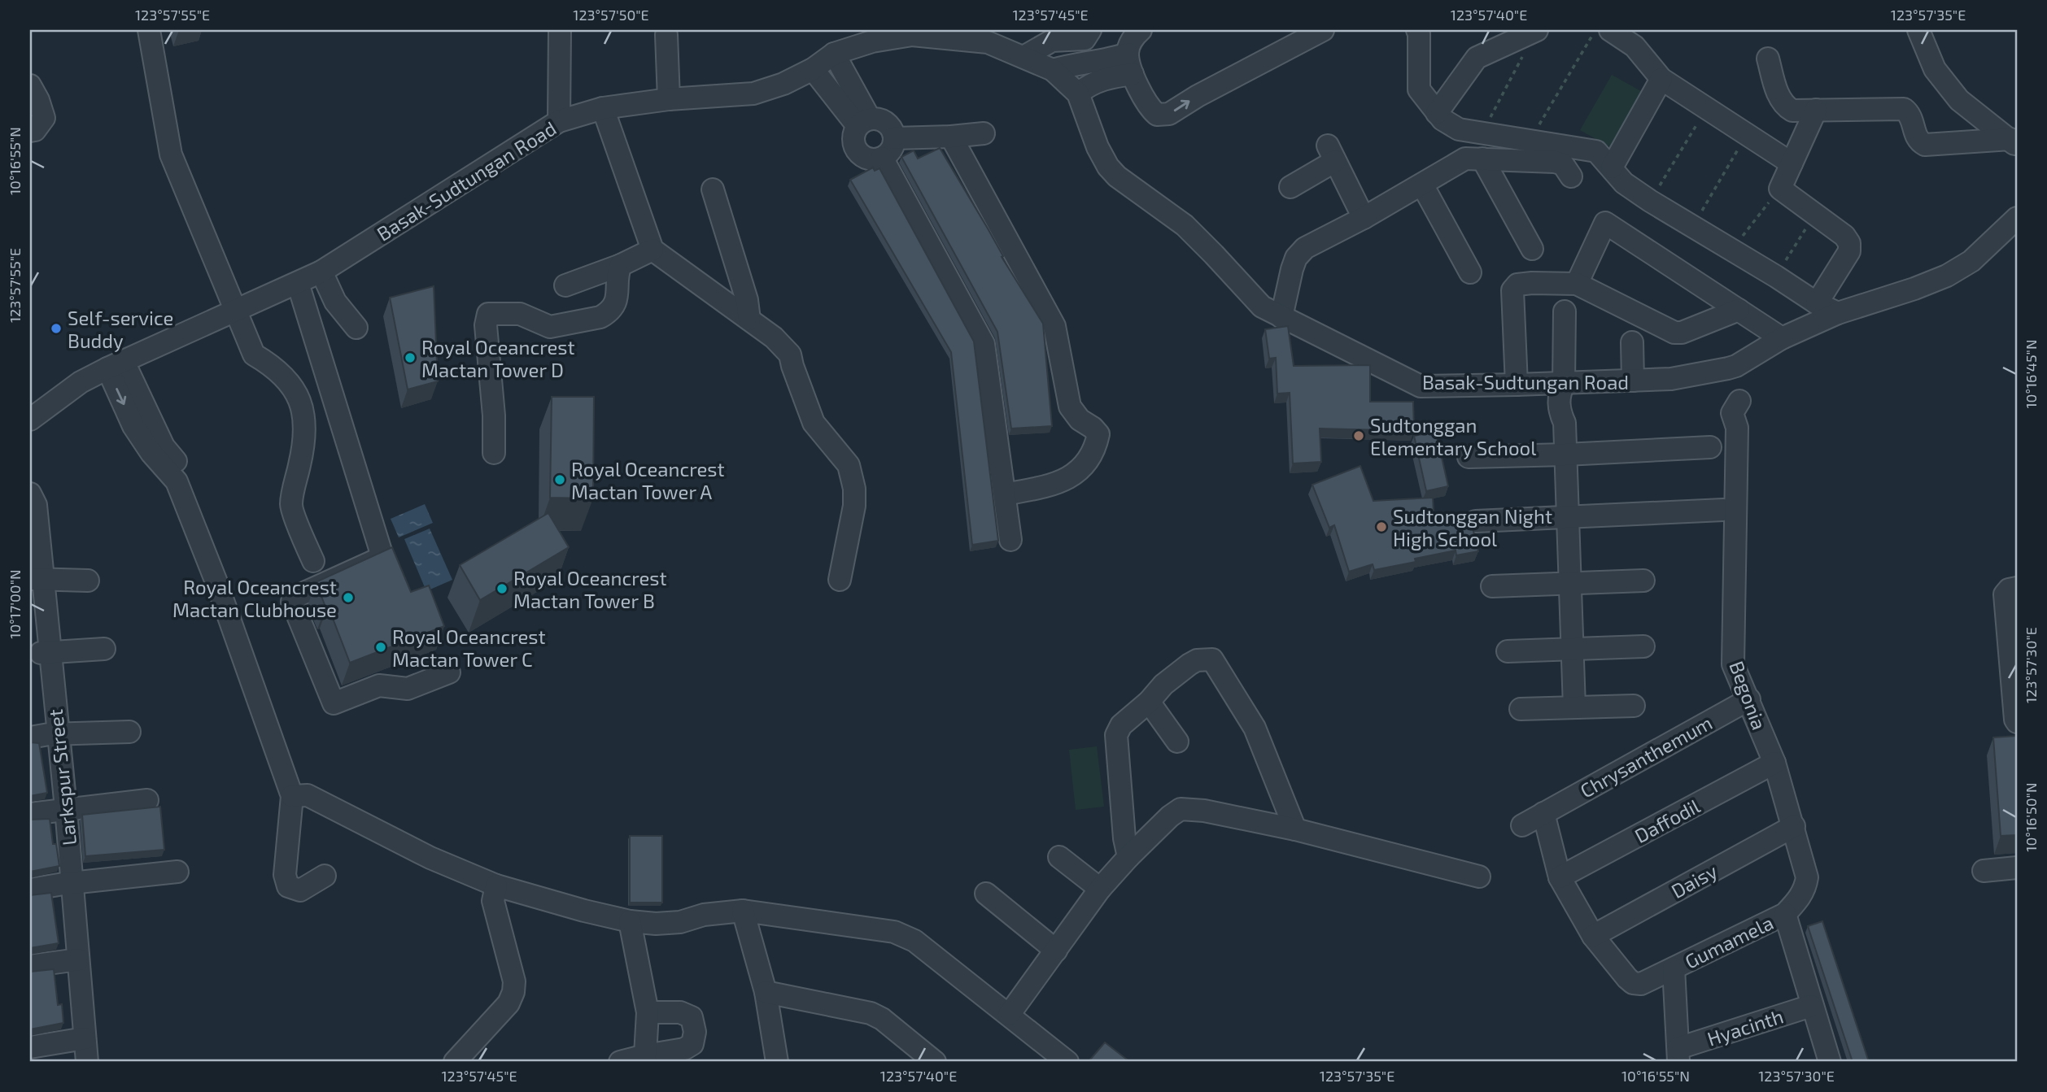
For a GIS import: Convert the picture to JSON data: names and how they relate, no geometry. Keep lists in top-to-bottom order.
{
  "streets": {
    "street": [
      "Basak-Sudtungan Road",
      "Begonia",
      "Chrysanthemum",
      "Larkspur Street",
      "Daffodil",
      "Daisy",
      "Gumamela",
      "Hyacinth"
    ]
  },
  "crossings": [
    ["Basak-Sudtungan Road", "Begonia"],
    ["Begonia", "Chrysanthemum"],
    ["Begonia", "Daffodil"],
    ["Begonia", "Daisy"],
    ["Begonia", "Gumamela"]
  ],
  "places": [
    "Self-service Buddy",
    "Royal Oceancrest Mactan Tower D",
    "Sudtonggan Elementary School",
    "Royal Oceancrest Mactan Tower A",
    "Sudtonggan Night High School",
    "Royal Oceancrest Mactan Tower B",
    "Royal Oceancrest Mactan Clubhouse",
    "Royal Oceancrest Mactan Tower C"
  ],
  "coordinates": [
    "123°57'55\"E",
    "123°57'50\"E",
    "123°57'45\"E",
    "123°57'40\"E",
    "123°57'35\"E",
    "10°16'55\"N",
    "10°16'45\"N",
    "10°17'00\"N",
    "123°57'30\"E",
    "10°16'50\"N"
  ]
}
